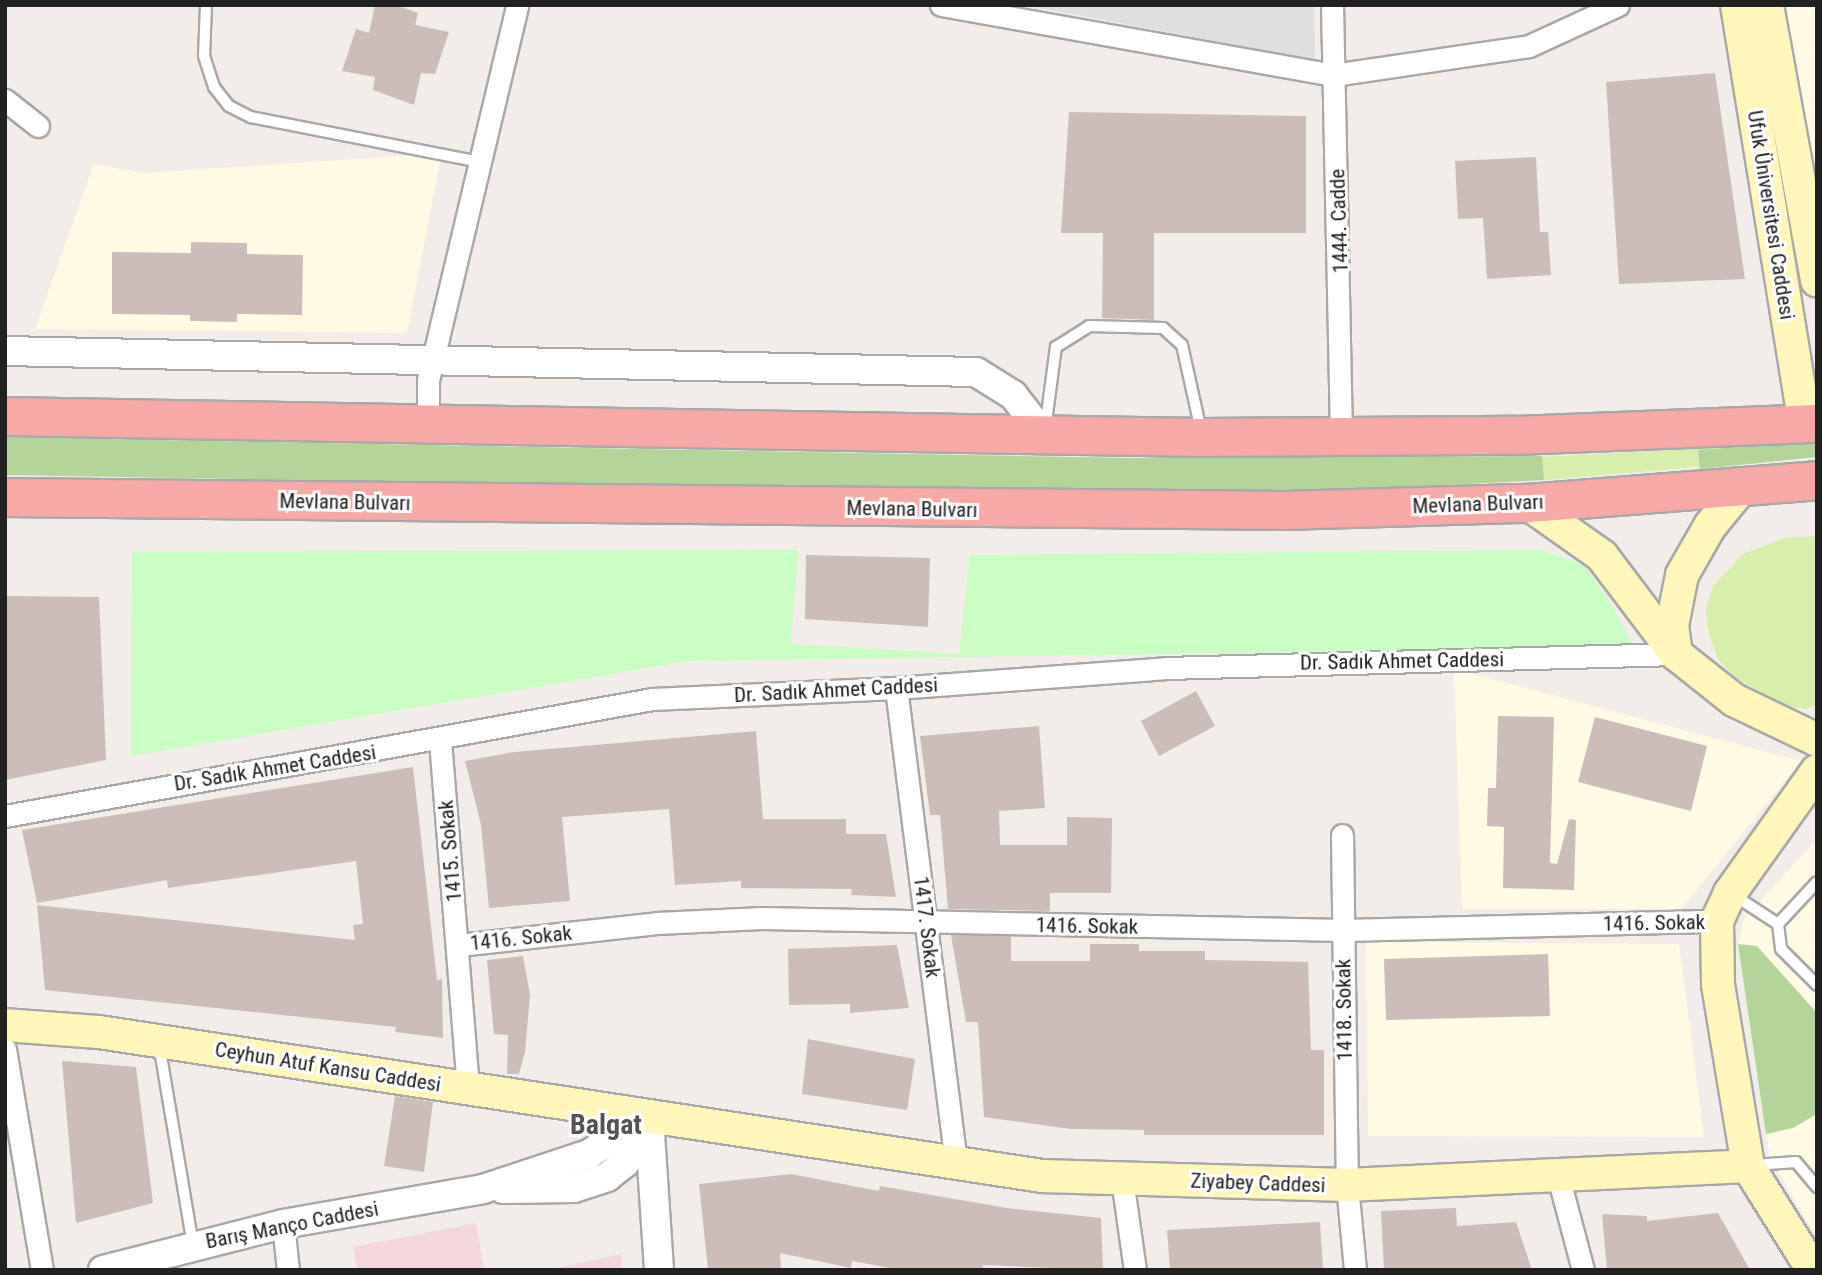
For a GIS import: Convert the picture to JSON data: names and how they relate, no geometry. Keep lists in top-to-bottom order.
{
  "streets": {
    "highway": ["Mevlana Bulvarı"],
    "main road": ["Ufuk Üniversitesi Caddesi", "Ceyhun Atuf Kansu Caddesi", "Ziyabey Caddesi"],
    "street": [
      "1444. Cadde",
      "Dr. Sadık Ahmet Caddesi",
      "1415. Sokak",
      "1416. Sokak",
      "1417. Sokak",
      "1418. Sokak",
      "Barış Manço Caddesi"
    ]
  },
  "crossings": [
    ["Dr. Sadık Ahmet Caddesi", "1415. Sokak"],
    ["Dr. Sadık Ahmet Caddesi", "1417. Sokak"],
    ["1415. Sokak", "1416. Sokak"],
    ["1415. Sokak", "Ceyhun Atuf Kansu Caddesi"],
    ["1416. Sokak", "1417. Sokak"],
    ["1416. Sokak", "1418. Sokak"],
    ["1417. Sokak", "Ziyabey Caddesi"],
    ["1418. Sokak", "Ziyabey Caddesi"],
    ["Ceyhun Atuf Kansu Caddesi", "Ziyabey Caddesi"],
    ["Ceyhun Atuf Kansu Caddesi", "Barış Manço Caddesi"],
    ["Ziyabey Caddesi", "Barış Manço Caddesi"]
  ],
  "districts": ["Balgat"]
}
